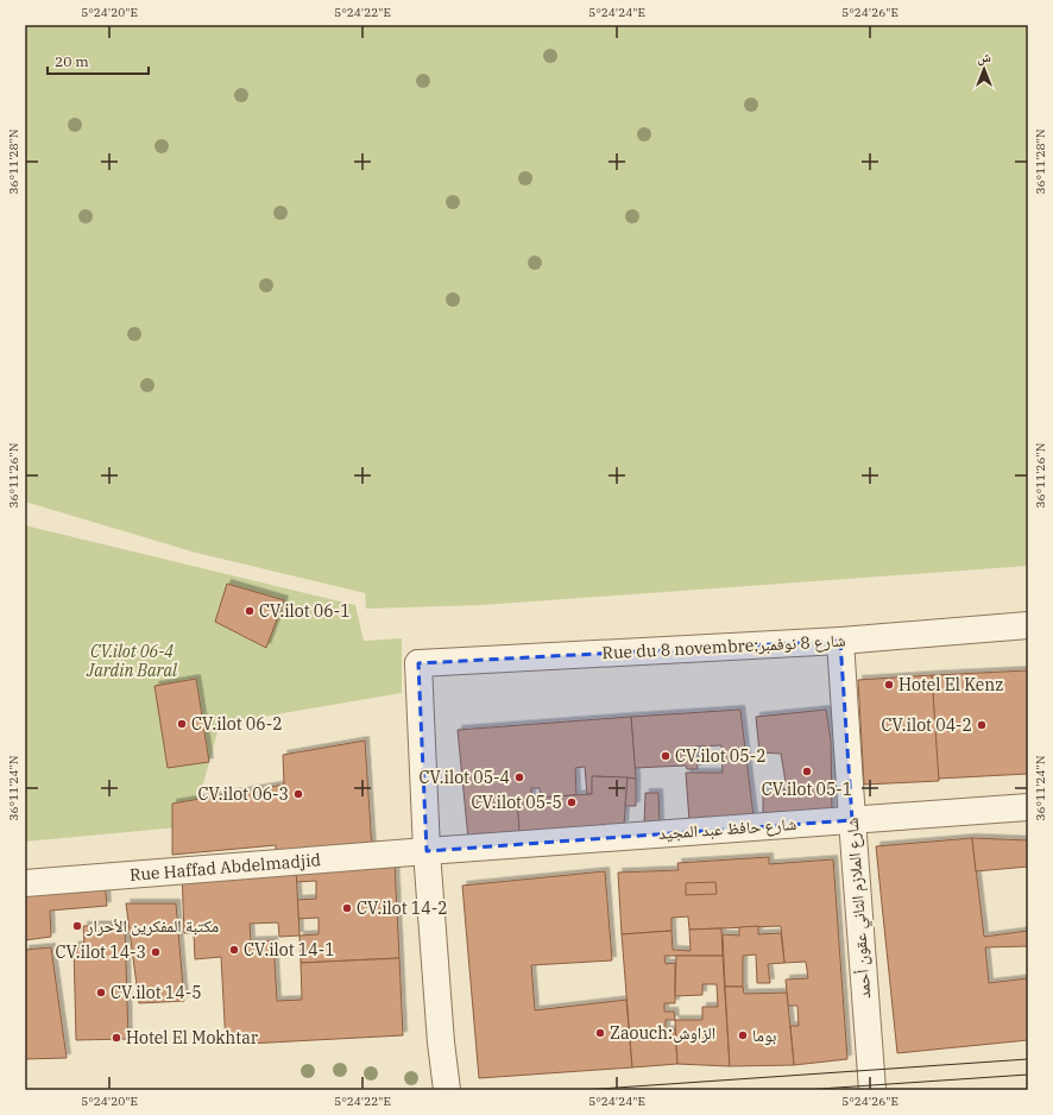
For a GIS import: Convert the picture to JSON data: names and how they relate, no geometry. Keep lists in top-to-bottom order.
{
  "streets": {
    "street": [
      "Rue du 8 novembre;شارع 8 نوفمبر",
      "شارع حافظ عبد المجيد",
      "Rue Haffad Abdelmadjid",
      "شارع الملازم الثاني عقون أحمد"
    ]
  },
  "crossings": [
    ["Rue du 8 novembre;شارع 8 نوفمبر", "شارع حافظ عبد المجيد"],
    ["Rue du 8 novembre;شارع 8 نوفمبر", "Rue Haffad Abdelmadjid"],
    ["Rue du 8 novembre;شارع 8 نوفمبر", "شارع الملازم الثاني عقون أحمد"],
    ["شارع حافظ عبد المجيد", "Rue Haffad Abdelmadjid"],
    ["شارع حافظ عبد المجيد", "شارع الملازم الثاني عقون أحمد"]
  ],
  "parks": ["CV.ilot 06-4 Jardin Baral"],
  "places": [
    "CV.ilot 06-1",
    "Hotel El Kenz",
    "CV.ilot 06-2",
    "CV.ilot 04-2",
    "CV.ilot 05-2",
    "CV.ilot 05-1",
    "CV.ilot 05-4",
    "CV.ilot 06-3",
    "CV.ilot 05-5",
    "CV.ilot 14-2",
    "مكتبة المفكرين الأحرار",
    "CV.ilot 14-1",
    "CV.ilot 14-3",
    "CV.ilot 14-5",
    "Zaouch:الزاوش",
    "بوما",
    "Hotel El Mokhtar"
  ],
  "scale_bar": "20 m",
  "north": "top",
  "coordinates": [
    "5°24'20\"E",
    "5°24'22\"E",
    "5°24'24\"E",
    "5°24'26\"E",
    "36°11'28\"N",
    "36°11'26\"N",
    "36°11'24\"N"
  ]
}
